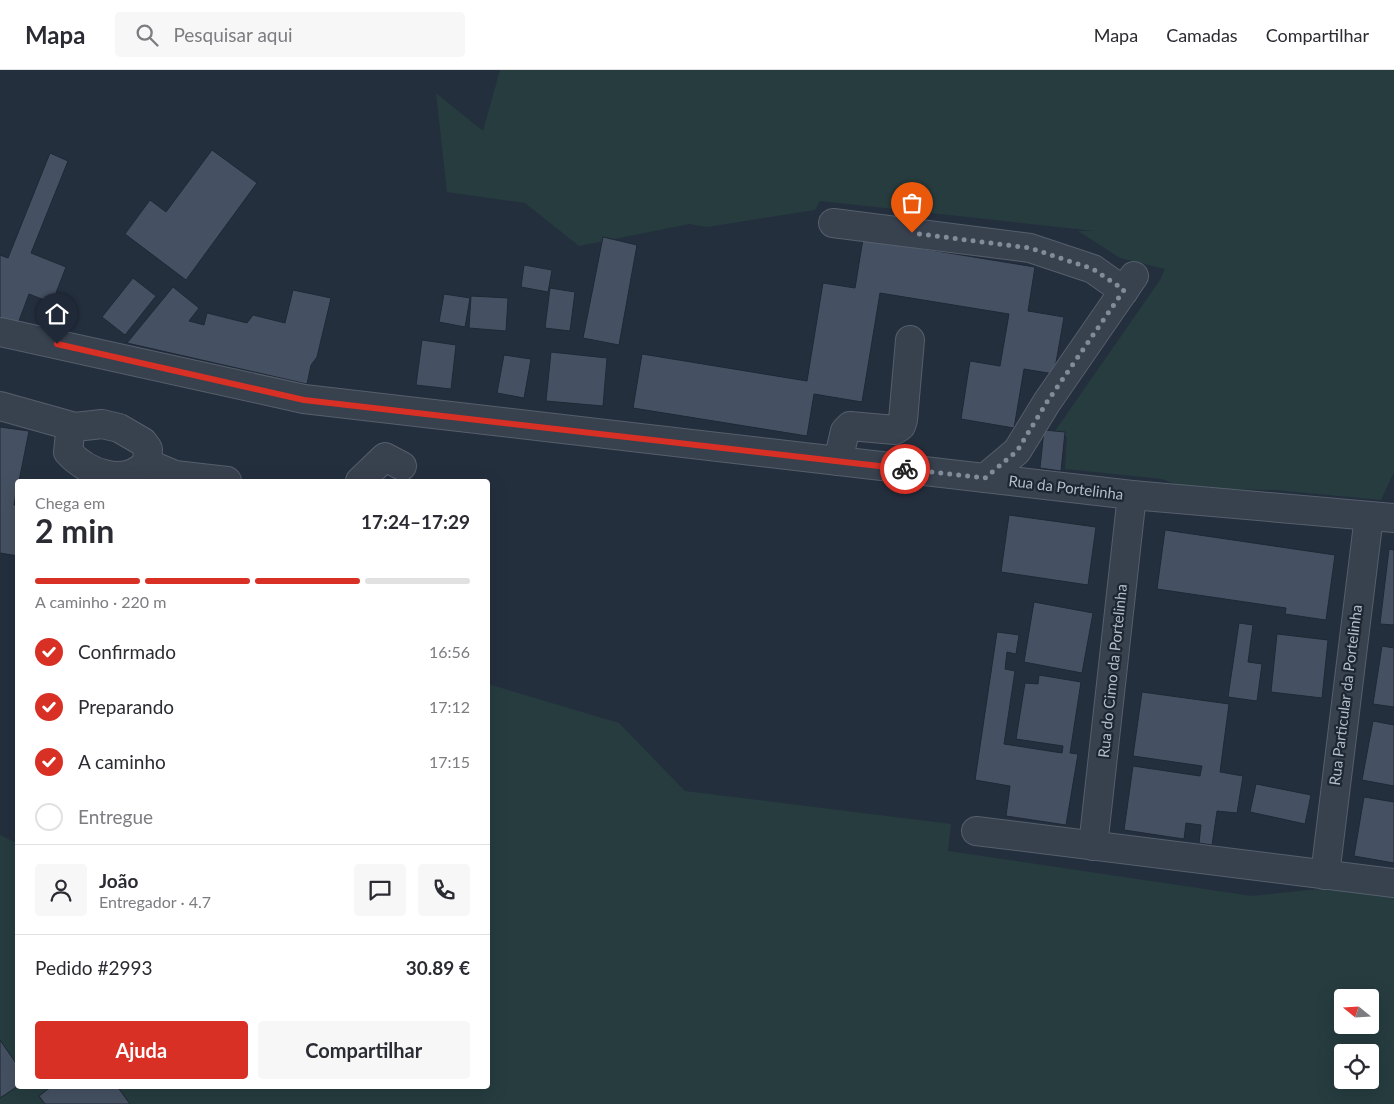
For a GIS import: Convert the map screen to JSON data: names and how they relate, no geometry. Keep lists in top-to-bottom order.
{
  "streets": {
    "street": ["Rua da Portelinha", "Rua do Cimo da Portelinha", "Rua Particular da Portelinha"]
  },
  "crossings": [
    ["Rua da Portelinha", "Rua do Cimo da Portelinha"],
    ["Rua da Portelinha", "Rua Particular da Portelinha"]
  ],
  "north": "left",
  "page": {
    "header": "Mapa",
    "search": "Pesquisar aqui",
    "nav": ["Mapa", "Camadas", "Compartilhar"],
    "heading": ["2 min", "Chega em", "17:24–17:29"],
    "panel": [
      "João",
      "Entregador · 4.7",
      "Pedido #2993",
      "30.89 €"
    ],
    "bar": "A caminho · 220 m",
    "list": [
      ["Confirmado", "16:56"],
      ["Preparando", "17:12"],
      ["A caminho", "17:15"],
      "Entregue"
    ],
    "buttons": ["Ajuda", "Compartilhar"]
  }
}
